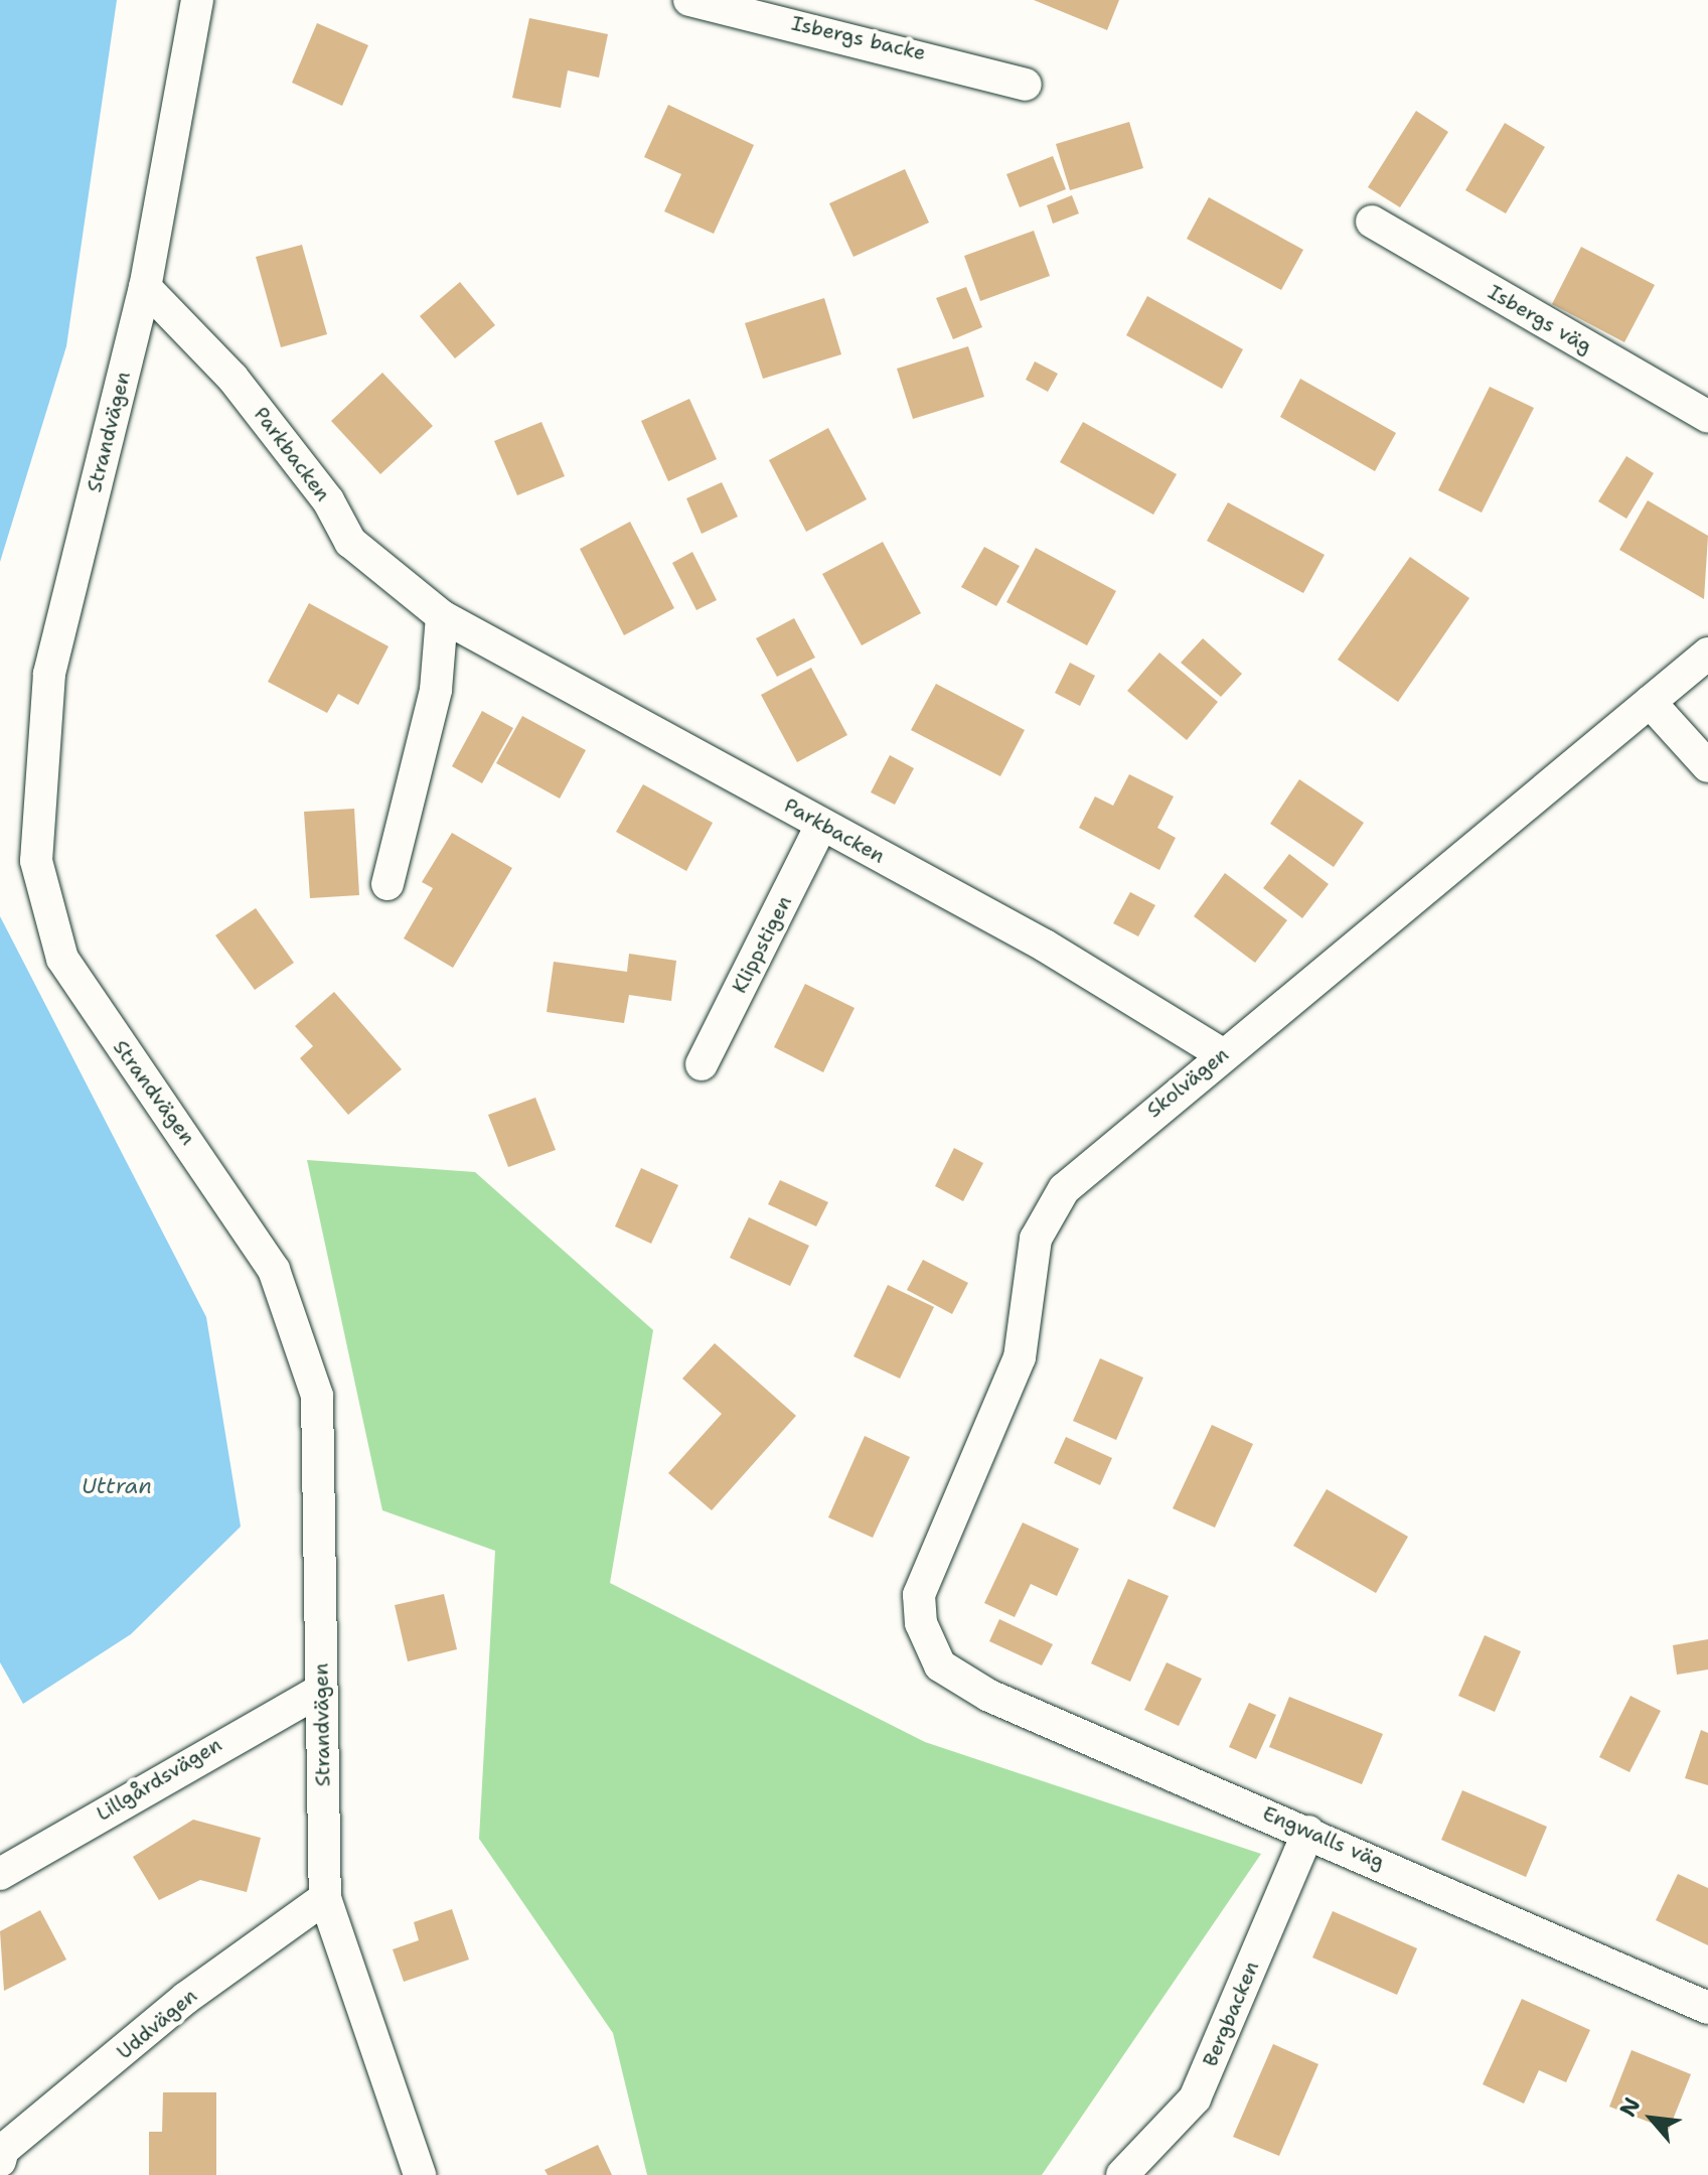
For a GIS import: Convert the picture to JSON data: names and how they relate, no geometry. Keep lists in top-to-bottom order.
{
  "streets": {
    "street": [
      "Isbergs backe",
      "Isbergs väg",
      "Strandvägen",
      "Parkbacken",
      "Klippstigen",
      "Skolvägen",
      "Lillgårdsvägen",
      "Engwalls väg",
      "Bergbacken",
      "Uddvägen"
    ]
  },
  "crossings": [
    ["Strandvägen", "Parkbacken"],
    ["Strandvägen", "Lillgårdsvägen"],
    ["Strandvägen", "Uddvägen"],
    ["Parkbacken", "Klippstigen"],
    ["Parkbacken", "Skolvägen"],
    ["Skolvägen", "Engwalls väg"],
    ["Engwalls väg", "Bergbacken"]
  ],
  "water": ["Uttran"],
  "north": "top left"
}
